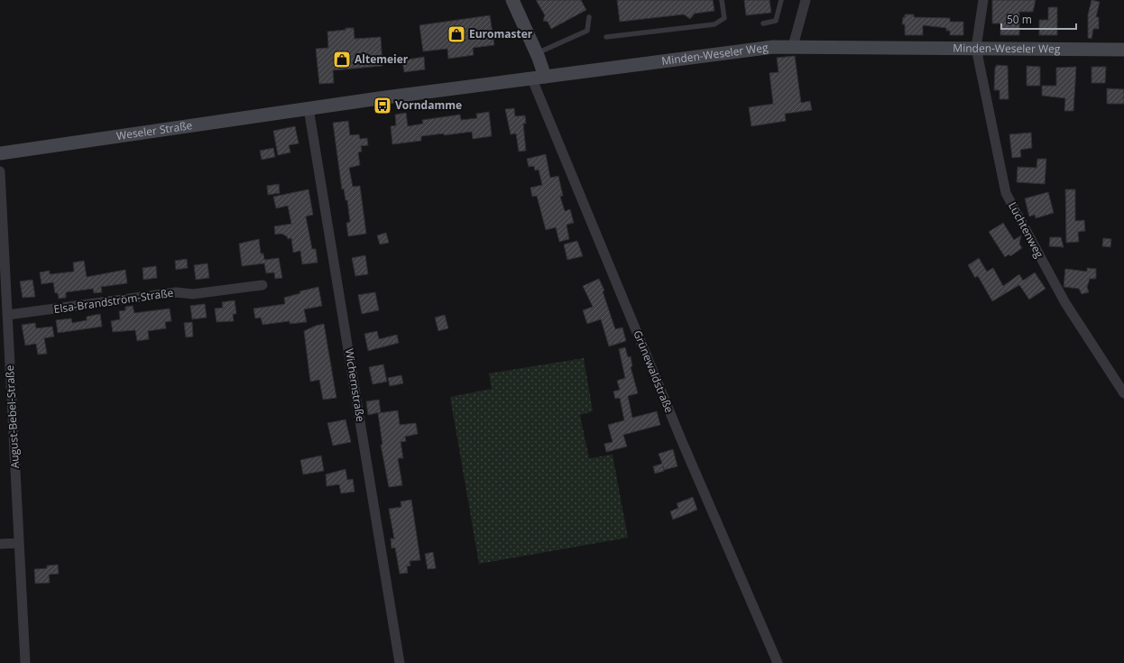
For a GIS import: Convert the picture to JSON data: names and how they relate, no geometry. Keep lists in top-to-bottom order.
{
  "streets": {
    "street": [
      "Minden-Weseler Weg",
      "Weseler Straße",
      "Lüchtenweg",
      "Elsa-Brandström-Straße",
      "Grünewaldstraße",
      "Wichernstraße",
      "August-Bebel-Straße"
    ]
  },
  "crossings": [
    ["Minden-Weseler Weg", "Weseler Straße"],
    ["Minden-Weseler Weg", "Lüchtenweg"],
    ["Minden-Weseler Weg", "Grünewaldstraße"],
    ["Minden-Weseler Weg", "Wichernstraße"],
    ["Weseler Straße", "Wichernstraße"],
    ["Elsa-Brandström-Straße", "August-Bebel-Straße"]
  ],
  "places": {
    "shop": ["Euromaster", "Altemeier"],
    "bus stop": ["Vorndamme"]
  },
  "scale_bar": "50 m"
}
